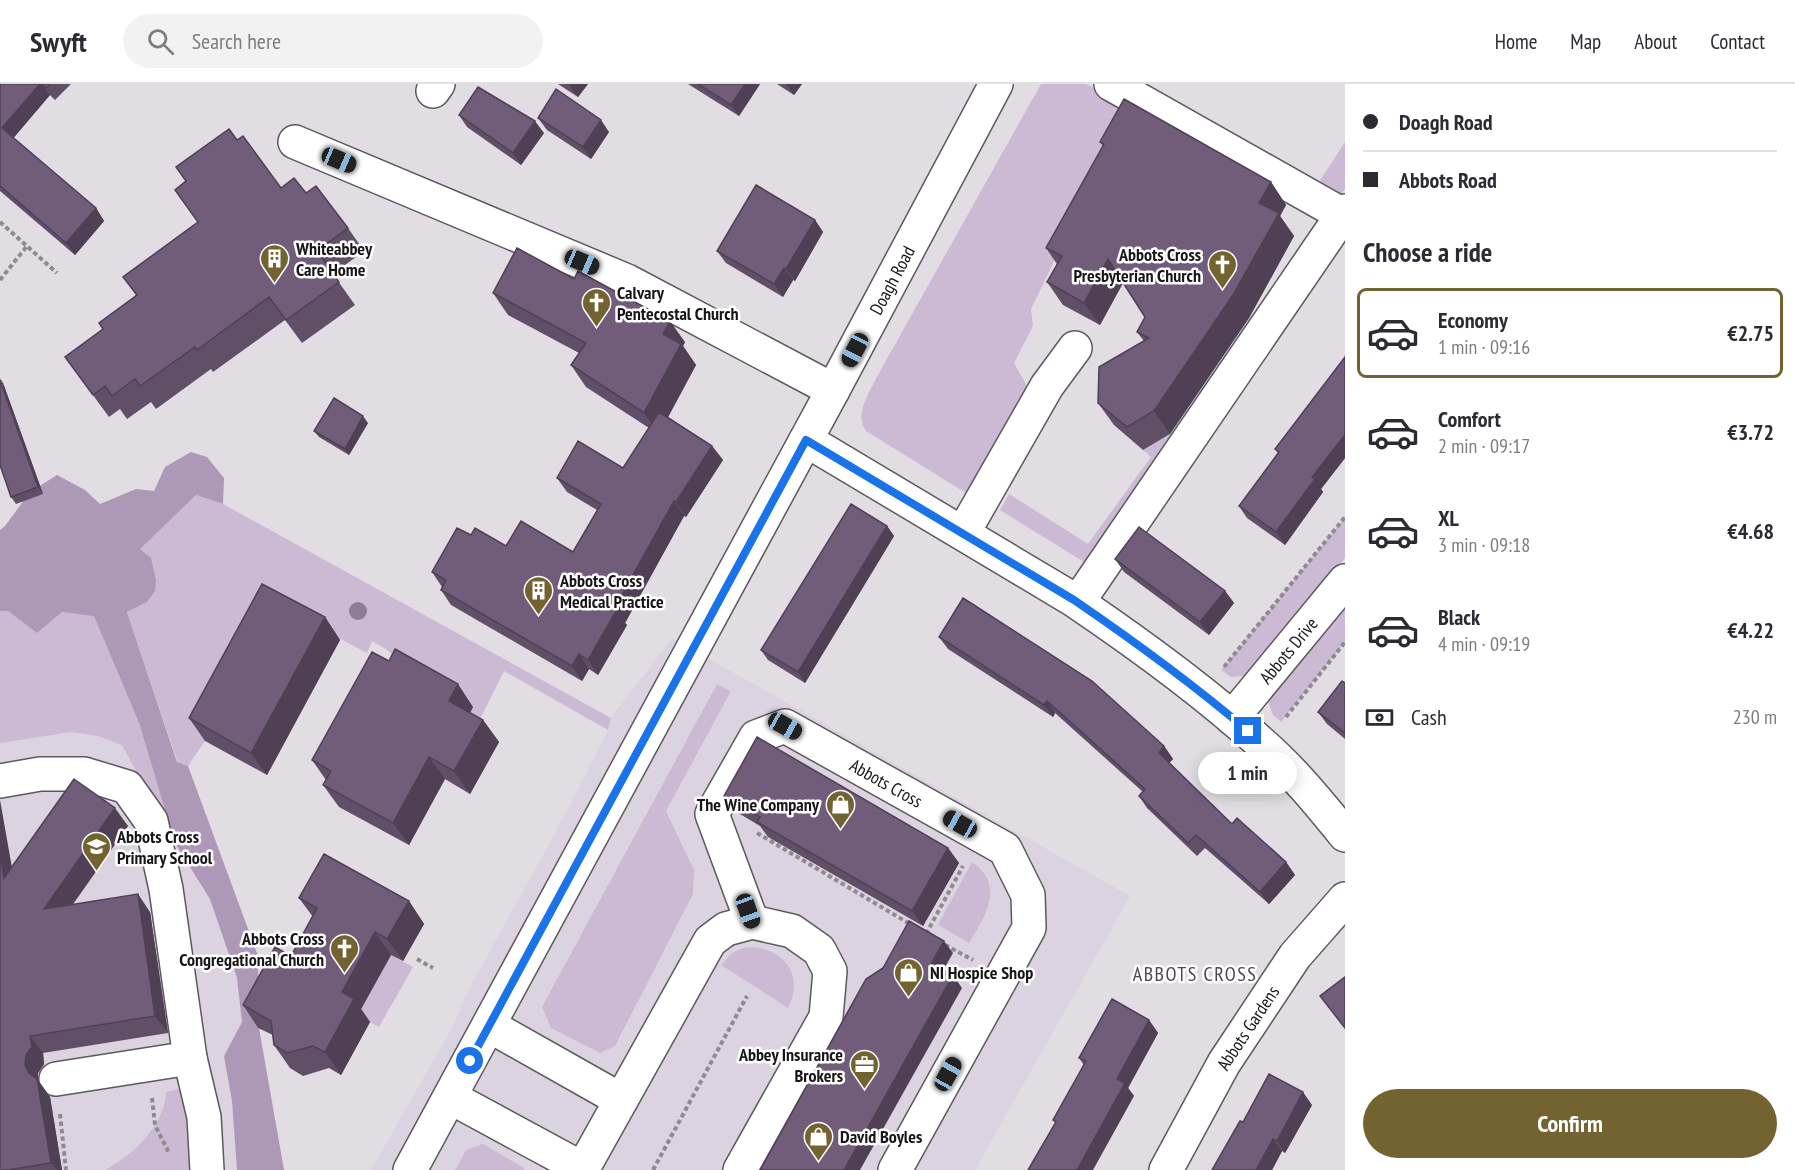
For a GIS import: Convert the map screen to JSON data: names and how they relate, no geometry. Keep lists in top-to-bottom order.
{
  "streets": {
    "street": [
      "Doagh Road",
      "Abbots Drive",
      "Abbots Cross",
      "Abbots Gardens"
    ]
  },
  "districts": ["ABBOTS CROSS"],
  "places": {
    "building": ["Whiteabbey Care Home", "Abbots Cross Medical Practice"],
    "church": ["Abbots Cross Presbyterian Church", "Calvary Pentecostal Church", "Abbots Cross Congregational Church"],
    "shop": ["The Wine Company", "NI Hospice Shop", "David Boyles"],
    "school or university": ["Abbots Cross Primary School"],
    "office": ["Abbey Insurance Brokers"]
  },
  "page": {
    "header": "Swyft",
    "search": "Search here",
    "nav": [
      "Home",
      "Map",
      "About",
      "Contact"
    ],
    "banner": ["Doagh Road", "Abbots Road"],
    "heading": "Choose a ride",
    "list": [
      {
        "name": "Economy",
        "note": "1 min · 09:16",
        "value": "€2.75"
      },
      {
        "name": "Comfort",
        "note": "2 min · 09:17",
        "value": "€3.72"
      },
      {
        "name": "XL",
        "note": "3 min · 09:18",
        "value": "€4.68"
      },
      {
        "name": "Black",
        "note": "4 min · 09:19",
        "value": "€4.22"
      }
    ],
    "pay": ["Cash", "230 m"],
    "bubble": "1 min",
    "buttons": "Confirm"
  }
}
